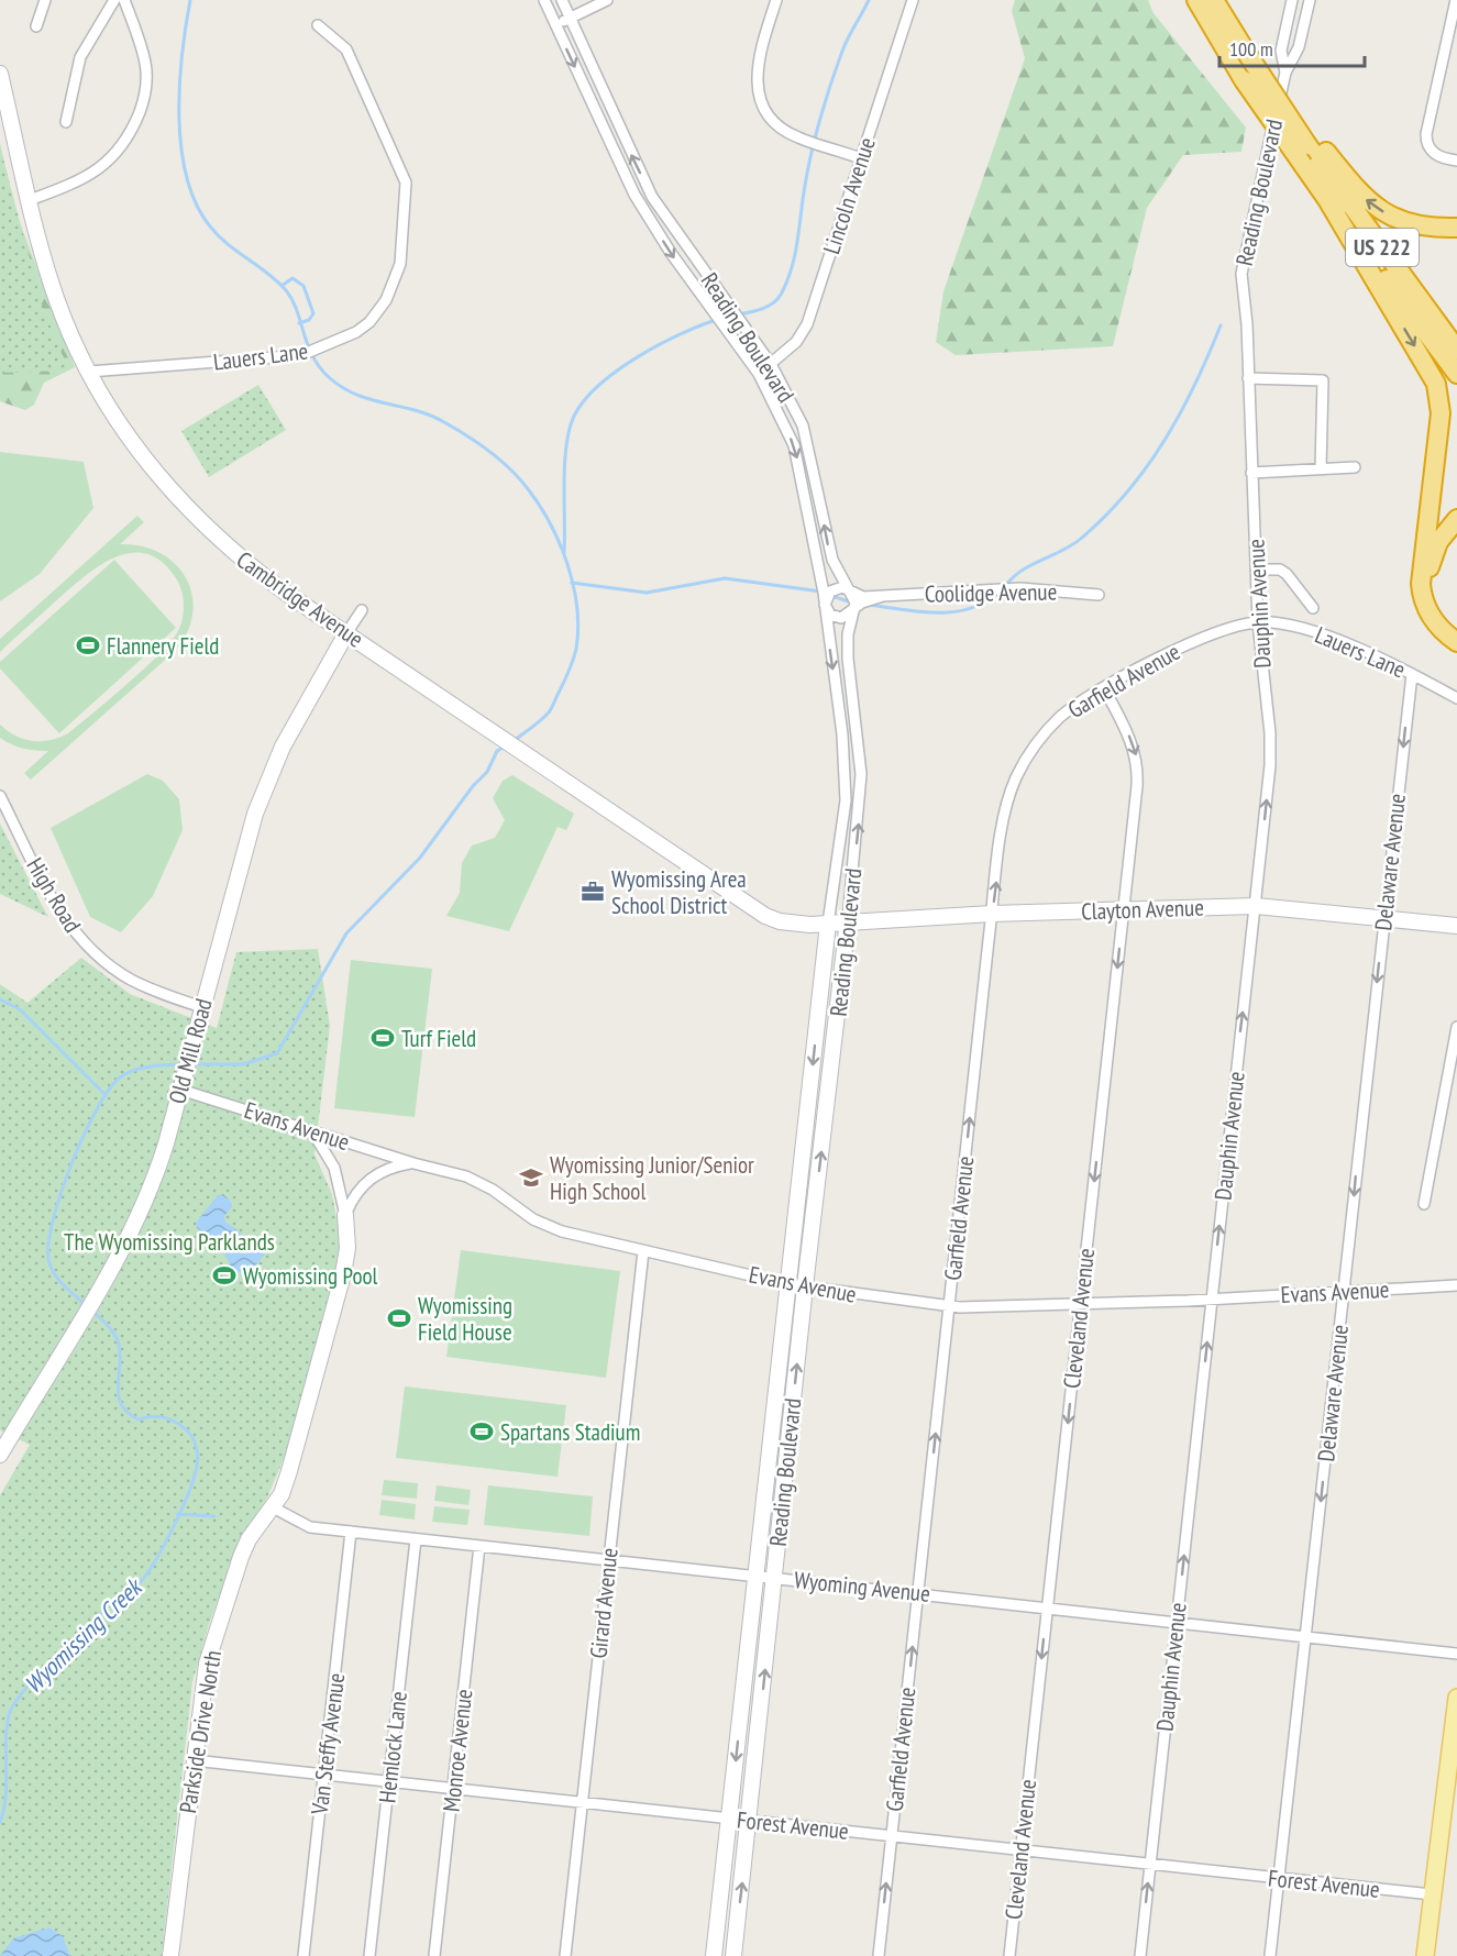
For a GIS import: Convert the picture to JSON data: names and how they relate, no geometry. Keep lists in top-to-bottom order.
{
  "streets": {
    "highway": ["US 222"],
    "street": [
      "Reading Boulevard",
      "Lincoln Avenue",
      "Lauers Lane",
      "Coolidge Avenue",
      "Cambridge Avenue",
      "Dauphin Avenue",
      "Garfield Avenue",
      "Delaware Avenue",
      "High Road",
      "Clayton Avenue",
      "Old Mill Road",
      "Evans Avenue",
      "Cleveland Avenue",
      "Wyoming Avenue",
      "Girard Avenue",
      "Parkside Drive North",
      "Van Steffy Avenue",
      "Hemlock Lane",
      "Monroe Avenue",
      "Forest Avenue"
    ]
  },
  "crossings": [
    ["Reading Boulevard", "Lincoln Avenue"],
    ["Reading Boulevard", "Coolidge Avenue"],
    ["Reading Boulevard", "Cambridge Avenue"],
    ["Reading Boulevard", "Dauphin Avenue"],
    ["Reading Boulevard", "Clayton Avenue"],
    ["Reading Boulevard", "Evans Avenue"],
    ["Reading Boulevard", "Wyoming Avenue"],
    ["Reading Boulevard", "Forest Avenue"],
    ["Lauers Lane", "Cambridge Avenue"],
    ["Lauers Lane", "Dauphin Avenue"],
    ["Lauers Lane", "Garfield Avenue"],
    ["Lauers Lane", "Delaware Avenue"],
    ["Cambridge Avenue", "Clayton Avenue"],
    ["Cambridge Avenue", "Old Mill Road"],
    ["Dauphin Avenue", "Garfield Avenue"],
    ["Dauphin Avenue", "Clayton Avenue"],
    ["Dauphin Avenue", "Evans Avenue"],
    ["Dauphin Avenue", "Wyoming Avenue"],
    ["Dauphin Avenue", "Forest Avenue"],
    ["Garfield Avenue", "Clayton Avenue"],
    ["Garfield Avenue", "Evans Avenue"],
    ["Garfield Avenue", "Cleveland Avenue"],
    ["Garfield Avenue", "Wyoming Avenue"],
    ["Garfield Avenue", "Forest Avenue"],
    ["Delaware Avenue", "Clayton Avenue"],
    ["Delaware Avenue", "Evans Avenue"],
    ["Delaware Avenue", "Wyoming Avenue"],
    ["Delaware Avenue", "Forest Avenue"],
    ["High Road", "Old Mill Road"],
    ["Clayton Avenue", "Cleveland Avenue"],
    ["Old Mill Road", "Evans Avenue"],
    ["Evans Avenue", "Cleveland Avenue"],
    ["Evans Avenue", "Girard Avenue"],
    ["Evans Avenue", "Parkside Drive North"],
    ["Cleveland Avenue", "Wyoming Avenue"],
    ["Cleveland Avenue", "Forest Avenue"],
    ["Wyoming Avenue", "Girard Avenue"],
    ["Wyoming Avenue", "Parkside Drive North"],
    ["Wyoming Avenue", "Van Steffy Avenue"],
    ["Wyoming Avenue", "Hemlock Lane"],
    ["Wyoming Avenue", "Monroe Avenue"],
    ["Girard Avenue", "Forest Avenue"],
    ["Parkside Drive North", "Forest Avenue"],
    ["Van Steffy Avenue", "Forest Avenue"],
    ["Hemlock Lane", "Forest Avenue"],
    ["Monroe Avenue", "Forest Avenue"]
  ],
  "one_way": [
    "Dauphin Avenue",
    "Garfield Avenue",
    "Delaware Avenue",
    "Cleveland Avenue"
  ],
  "water": ["Wyomissing Creek"],
  "parks": ["The Wyomissing Parklands"],
  "places": {
    "sports": [
      "Flannery Field",
      "Turf Field",
      "Wyomissing Pool",
      "Wyomissing Field House",
      "Spartans Stadium"
    ],
    "office": ["Wyomissing Area School District"],
    "school or university": ["Wyomissing Junior/Senior High School"]
  },
  "scale_bar": "100 m"
}
